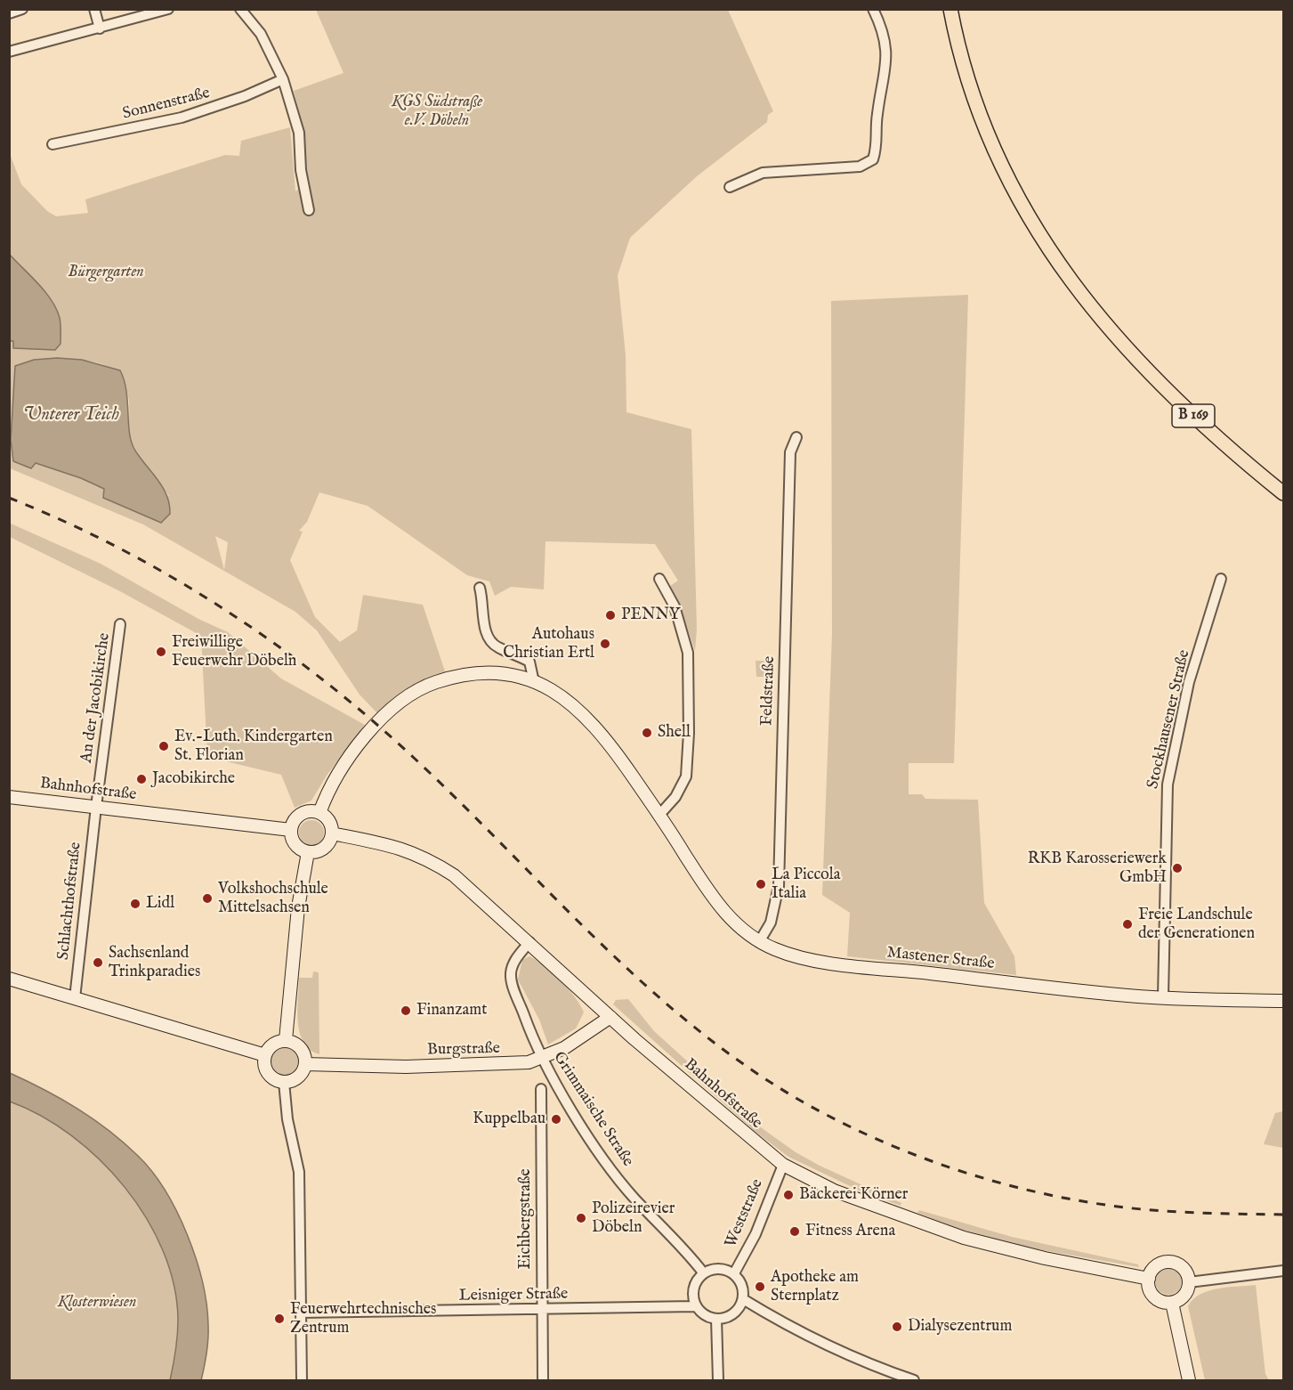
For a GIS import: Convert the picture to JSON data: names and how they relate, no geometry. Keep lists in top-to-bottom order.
{
  "streets": {
    "main road": [
      "B 169",
      "Bahnhofstraße",
      "Mastener Straße",
      "Burgstraße"
    ],
    "street": [
      "Sonnenstraße",
      "Feldstraße",
      "An der Jacobikirche",
      "Stockhausener Straße",
      "Schlachthofstraße",
      "Grimmaische Straße",
      "Weststraße",
      "Eichbergstraße",
      "Leisniger Straße"
    ]
  },
  "crossings": [
    ["Feldstraße", "Mastener Straße"],
    ["An der Jacobikirche", "Bahnhofstraße"],
    ["An der Jacobikirche", "Schlachthofstraße"],
    ["Stockhausener Straße", "Mastener Straße"],
    ["Bahnhofstraße", "Schlachthofstraße"],
    ["Bahnhofstraße", "Mastener Straße"],
    ["Bahnhofstraße", "Burgstraße"],
    ["Bahnhofstraße", "Grimmaische Straße"],
    ["Bahnhofstraße", "Weststraße"],
    ["Burgstraße", "Grimmaische Straße"],
    ["Grimmaische Straße", "Weststraße"],
    ["Grimmaische Straße", "Leisniger Straße"],
    ["Weststraße", "Leisniger Straße"],
    ["Eichbergstraße", "Leisniger Straße"]
  ],
  "water": ["Unterer Teich"],
  "parks": ["KGS Südstraße e.V. Döbeln", "Bürgergarten", "Klosterwiesen"],
  "places": [
    "PENNY",
    "Autohaus Christian Ertl",
    "Freiwillige Feuerwehr Döbeln",
    "Shell",
    "Ev.-Luth. Kindergarten St. Florian",
    "Jacobikirche",
    "RKB Karosseriewerk GmbH",
    "La Piccola Italia",
    "Volkshochschule Mittelsachsen",
    "Lidl",
    "Freie Landschule der Generationen",
    "Sachsenland Trinkparadies",
    "Finanzamt",
    "Kuppelbau",
    "Bäckerei Körner",
    "Polizeirevier Döbeln",
    "Fitness Arena",
    "Apotheke am Sternplatz",
    "Feuerwehrtechnisches Zentrum",
    "Dialysezentrum"
  ]
}
